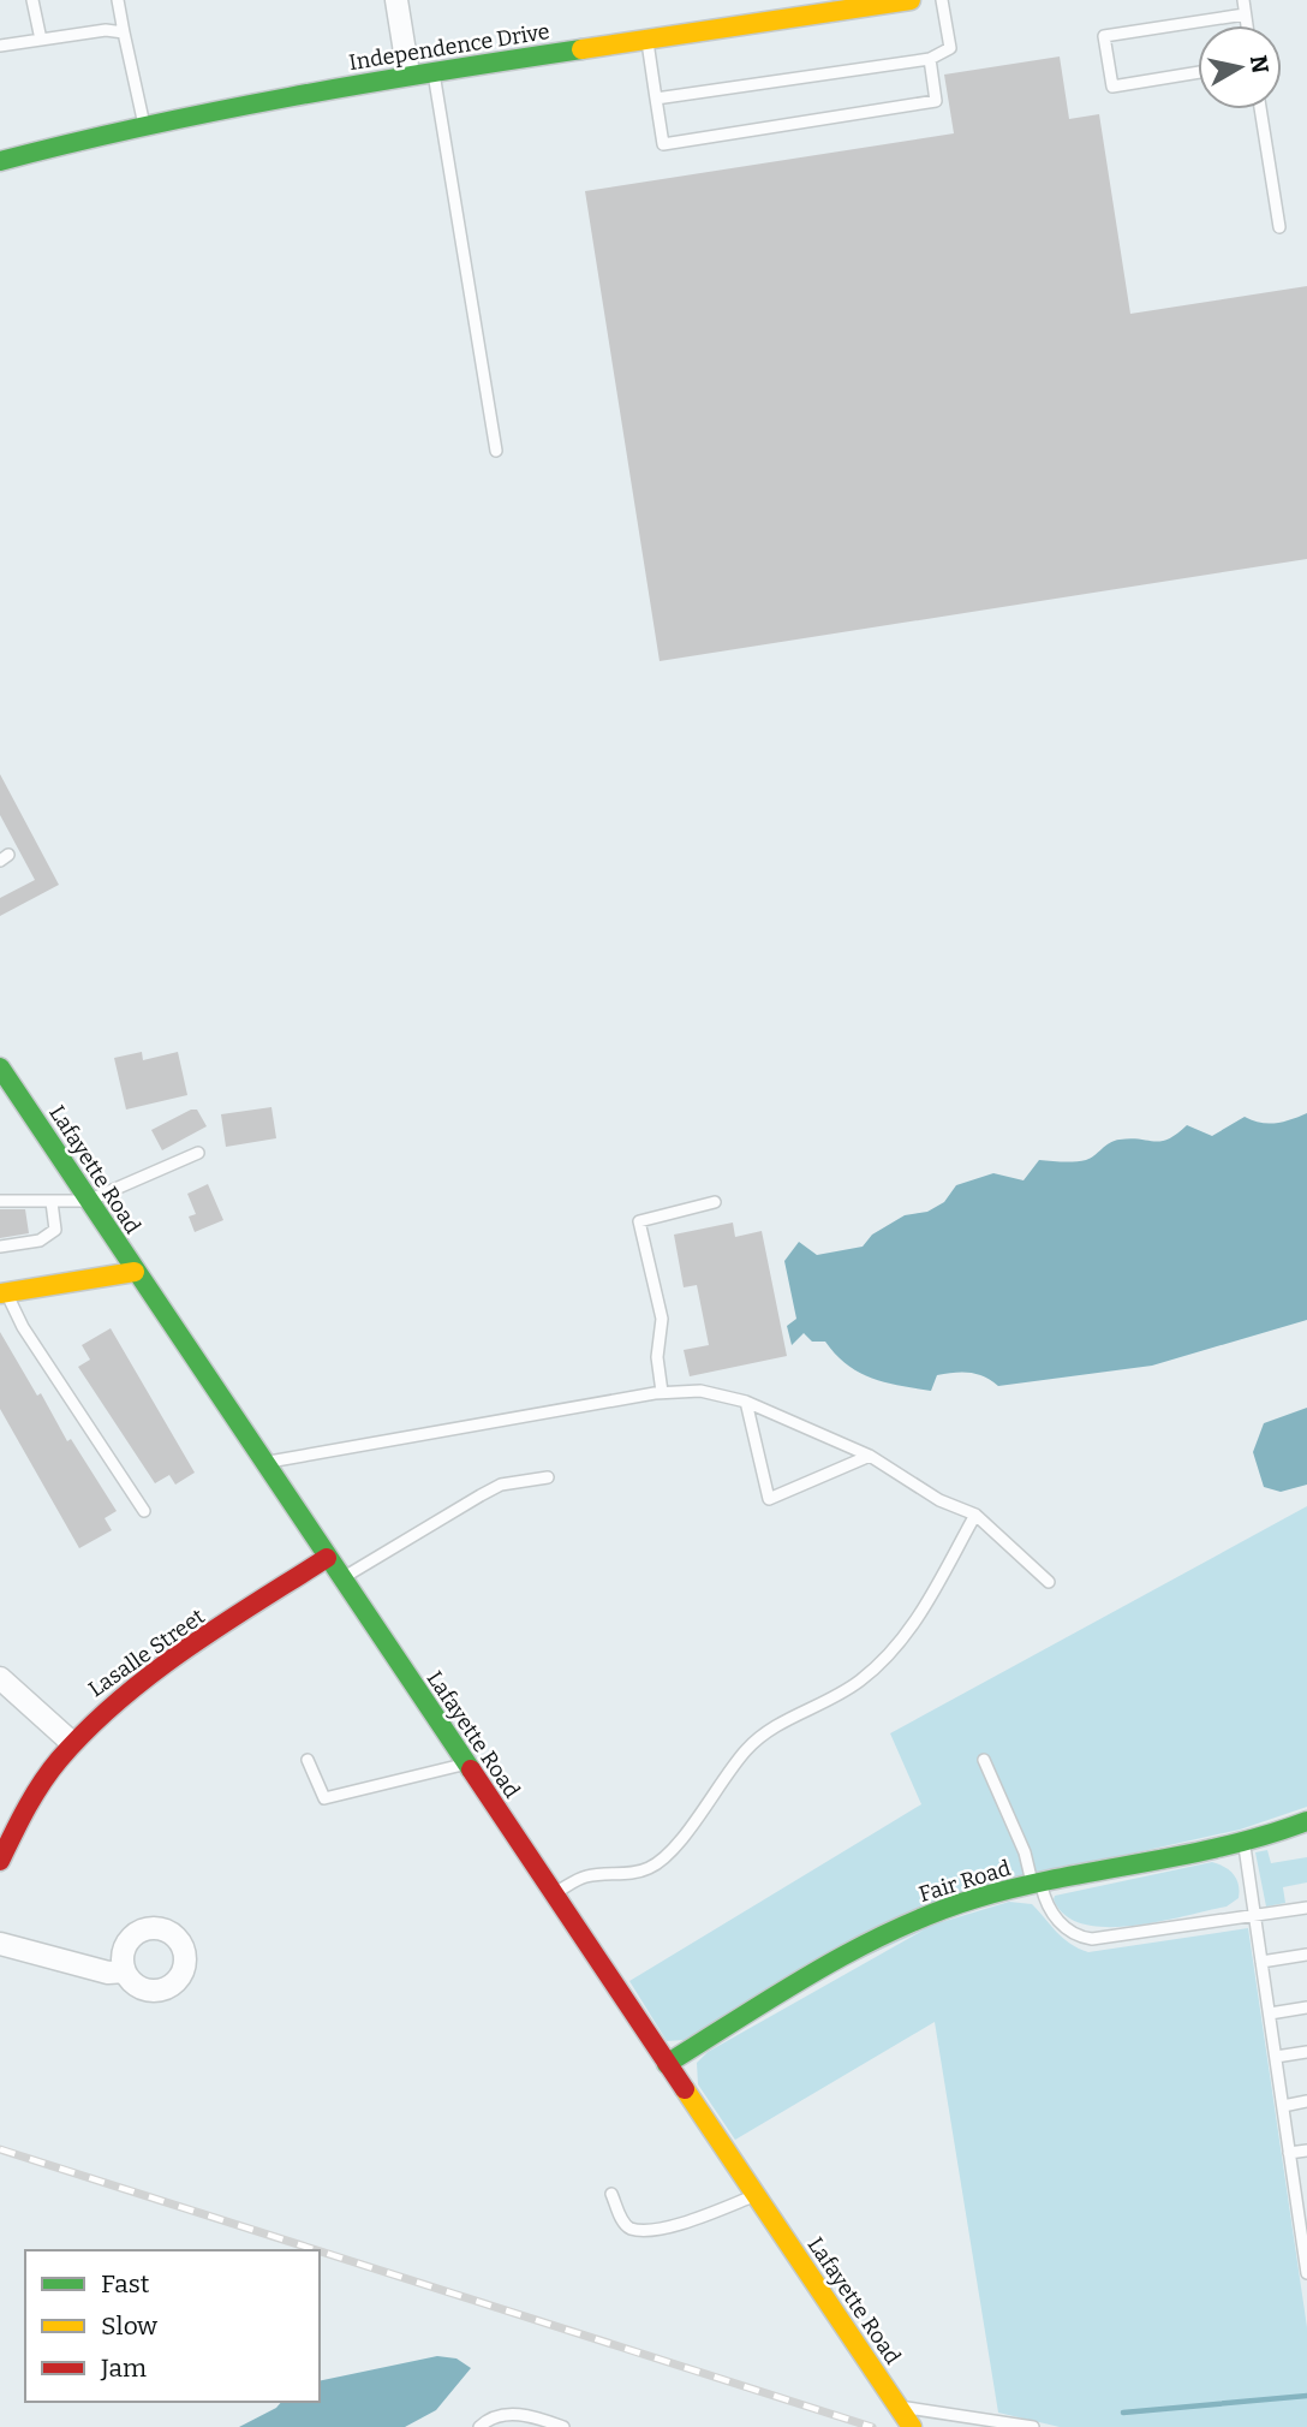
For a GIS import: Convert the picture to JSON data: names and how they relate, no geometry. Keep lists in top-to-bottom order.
{
  "streets": {
    "street": [
      "Independence Drive",
      "Lafayette Road",
      "Lasalle Street",
      "Fair Road"
    ]
  },
  "crossings": [
    ["Lafayette Road", "Lasalle Street"],
    ["Lafayette Road", "Fair Road"]
  ],
  "legend": ["Fast", "Slow", "Jam"],
  "north": "right"
}
